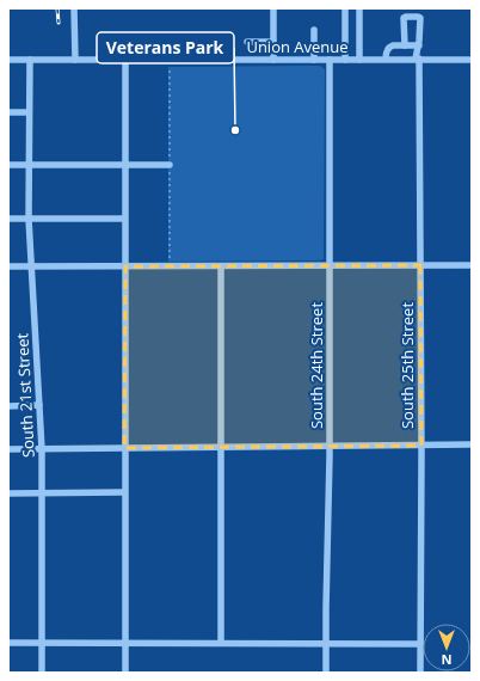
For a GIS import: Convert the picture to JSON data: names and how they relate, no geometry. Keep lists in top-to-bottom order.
{
  "streets": {
    "street": [
      "Union Avenue",
      "South 24th Street",
      "South 25th Street",
      "South 21st Street"
    ]
  },
  "crossings": [
    ["Union Avenue", "South 24th Street"],
    ["Union Avenue", "South 25th Street"],
    ["Union Avenue", "South 21st Street"]
  ],
  "places": ["Veterans Park"],
  "north": "bottom"
}
